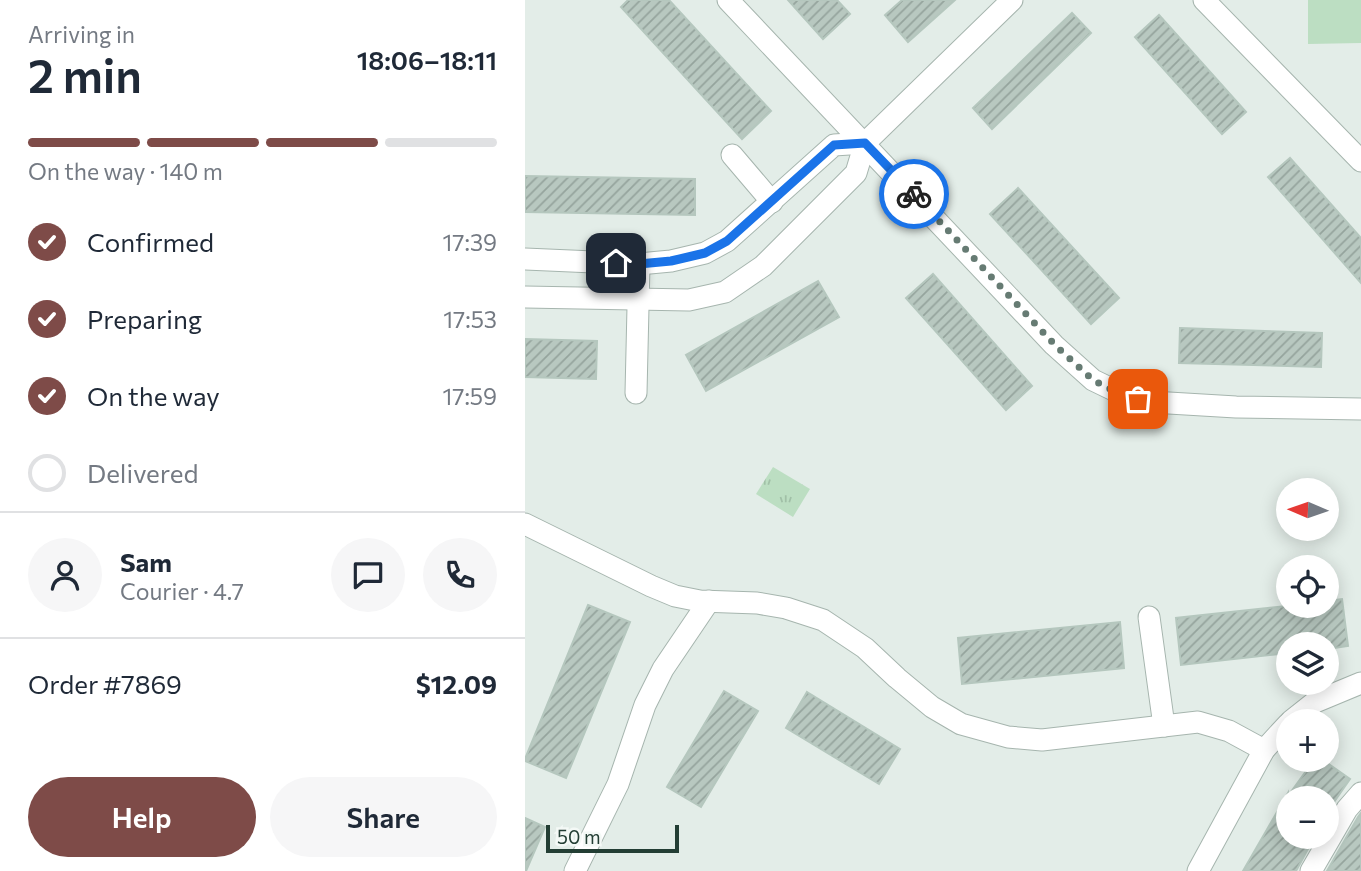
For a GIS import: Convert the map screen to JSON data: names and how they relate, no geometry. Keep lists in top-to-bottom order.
{
  "scale_bar": "50 m",
  "north": "left",
  "page": {
    "heading": ["2 min", "Arriving in", "18:06–18:11"],
    "panel": [
      "Sam",
      "Courier · 4.7",
      "Order #7869",
      "$12.09"
    ],
    "bar": "On the way · 140 m",
    "list": [
      ["Confirmed", "17:39"],
      ["Preparing", "17:53"],
      ["On the way", "17:59"],
      "Delivered"
    ],
    "map_buttons": ["+", "−"],
    "buttons": ["Help", "Share"],
    "scale": "50 m"
  }
}
